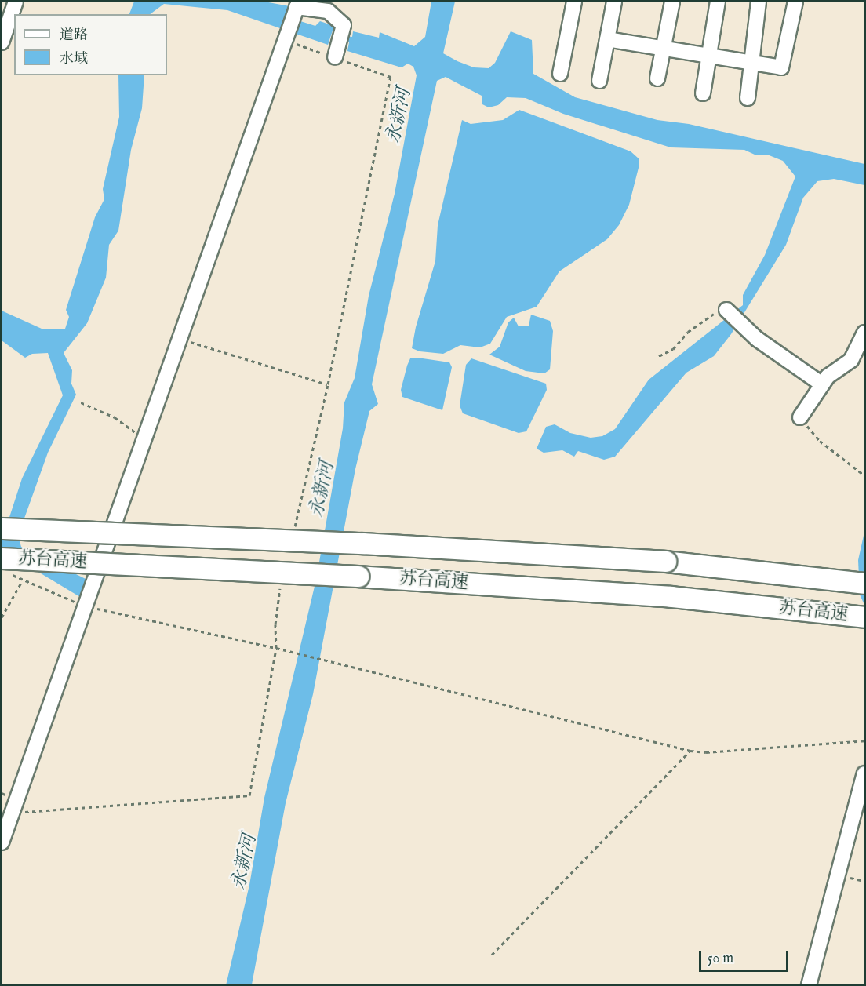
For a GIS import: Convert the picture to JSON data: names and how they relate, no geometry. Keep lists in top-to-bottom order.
{
  "streets": {
    "highway": ["苏台高速"]
  },
  "water": ["永新河"],
  "legend": ["道路", "水域"],
  "scale_bar": "50 m"
}
